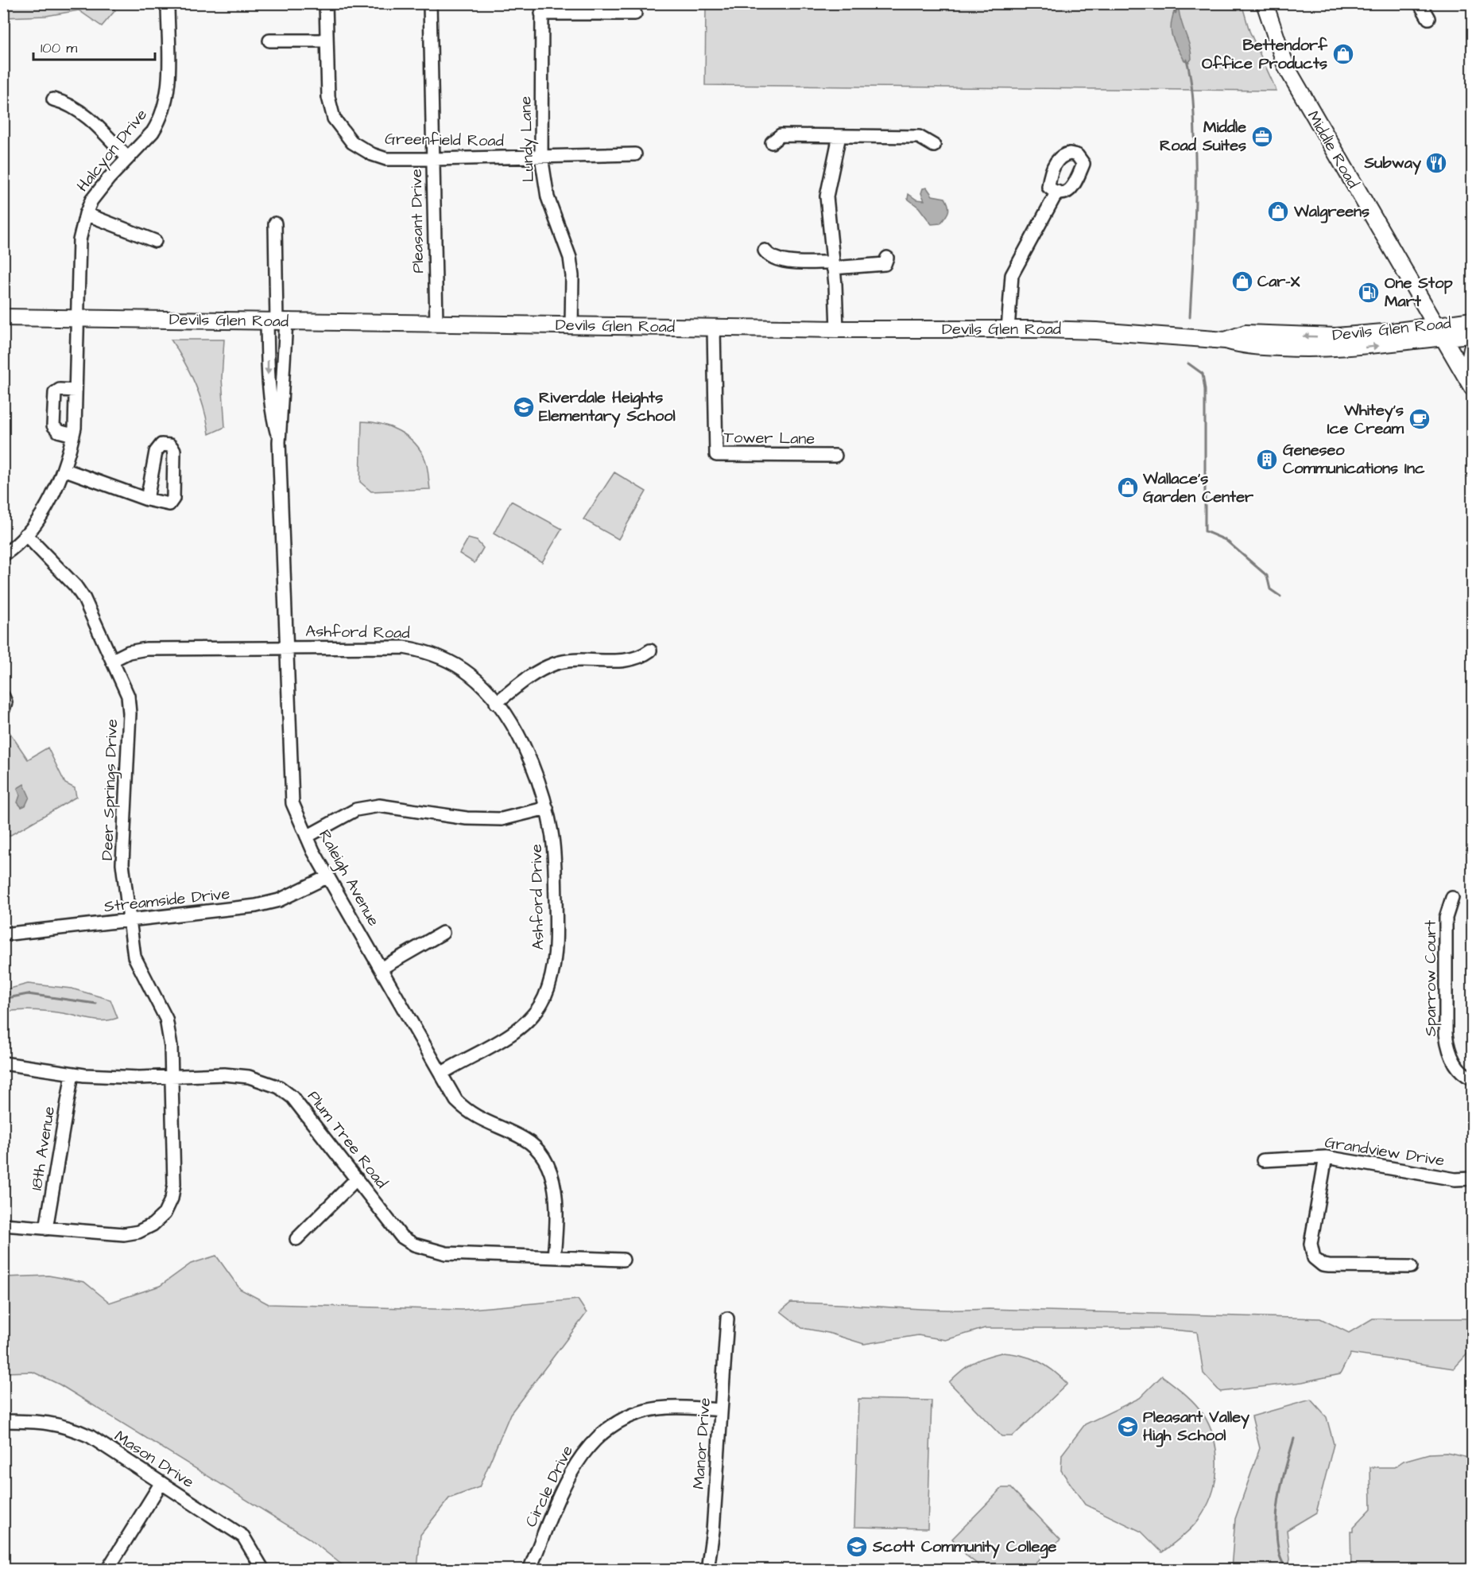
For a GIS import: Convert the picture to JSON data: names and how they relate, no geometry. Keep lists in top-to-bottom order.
{
  "streets": {
    "main road": ["Middle Road", "Devils Glen Road"],
    "street": [
      "Lundy Lane",
      "Greenfield Road",
      "Halcyon Drive",
      "Pleasant Drive",
      "Tower Lane",
      "Ashford Road",
      "Deer Springs Drive",
      "Raleigh Avenue",
      "Ashford Drive",
      "Streamside Drive",
      "Sparrow Court",
      "Plum Tree Road",
      "18th Avenue",
      "Grandview Drive",
      "Manor Drive",
      "Mason Drive",
      "Circle Drive"
    ]
  },
  "crossings": [
    ["Lundy Lane", "Greenfield Road"],
    ["Lundy Lane", "Devils Glen Road"],
    ["Greenfield Road", "Pleasant Drive"],
    ["Middle Road", "Devils Glen Road"],
    ["Halcyon Drive", "Devils Glen Road"],
    ["Halcyon Drive", "Deer Springs Drive"],
    ["Pleasant Drive", "Devils Glen Road"],
    ["Devils Glen Road", "Tower Lane"],
    ["Devils Glen Road", "Raleigh Avenue"],
    ["Ashford Road", "Deer Springs Drive"],
    ["Ashford Road", "Raleigh Avenue"],
    ["Ashford Road", "Ashford Drive"],
    ["Deer Springs Drive", "Streamside Drive"],
    ["Deer Springs Drive", "Plum Tree Road"],
    ["Deer Springs Drive", "18th Avenue"],
    ["Raleigh Avenue", "Ashford Drive"],
    ["Raleigh Avenue", "Streamside Drive"],
    ["Raleigh Avenue", "Plum Tree Road"],
    ["Plum Tree Road", "18th Avenue"],
    ["Manor Drive", "Circle Drive"]
  ],
  "places": {
    "shop": [
      "Bettendorf Office Products",
      "Walgreens",
      "Car-X",
      "Wallace's Garden Center"
    ],
    "office": ["Middle Road Suites"],
    "restaurant": ["Subway"],
    "fuel station": ["One Stop Mart"],
    "school or university": ["Riverdale Heights Elementary School", "Pleasant Valley High School", "Scott Community College"],
    "cafe": ["Whitey's Ice Cream"],
    "building": ["Geneseo Communications Inc"]
  },
  "scale_bar": "100 m"
}
